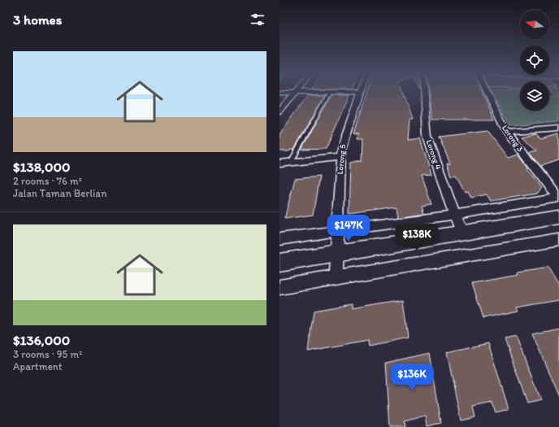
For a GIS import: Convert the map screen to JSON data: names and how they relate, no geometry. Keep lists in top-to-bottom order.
{
  "streets": {
    "street": ["Lorong 3", "Lorong 4", "Lorong 5"]
  },
  "north": "left",
  "page": {
    "heading": "3 homes",
    "list": [
      {
        "name": "$138,000",
        "note": "2 rooms · 76 m² · Jalan Taman Berlian"
      },
      {
        "name": "$136,000",
        "note": "3 rooms · 95 m² · Apartment"
      }
    ],
    "price": ["$147K", "$138K", "$136K"]
  }
}
